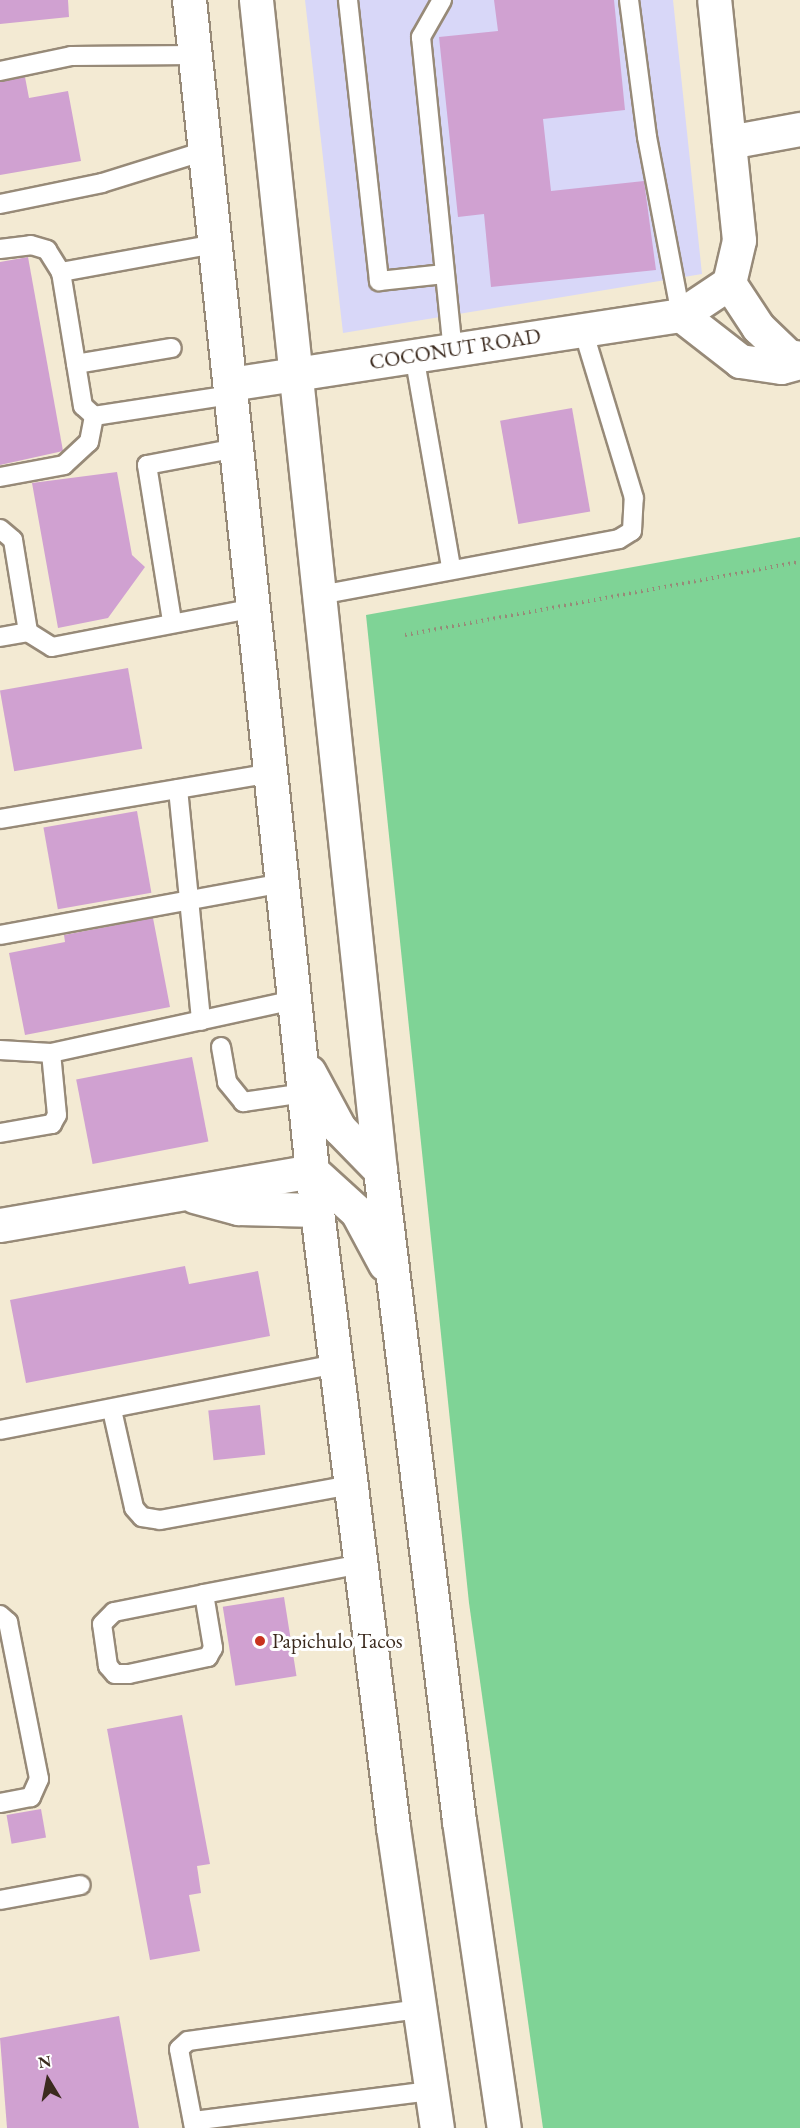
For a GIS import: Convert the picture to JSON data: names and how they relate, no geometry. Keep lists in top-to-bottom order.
{
  "streets": {
    "main road": ["COCONUT ROAD"]
  },
  "places": ["Papichulo Tacos"],
  "north": "top"
}
